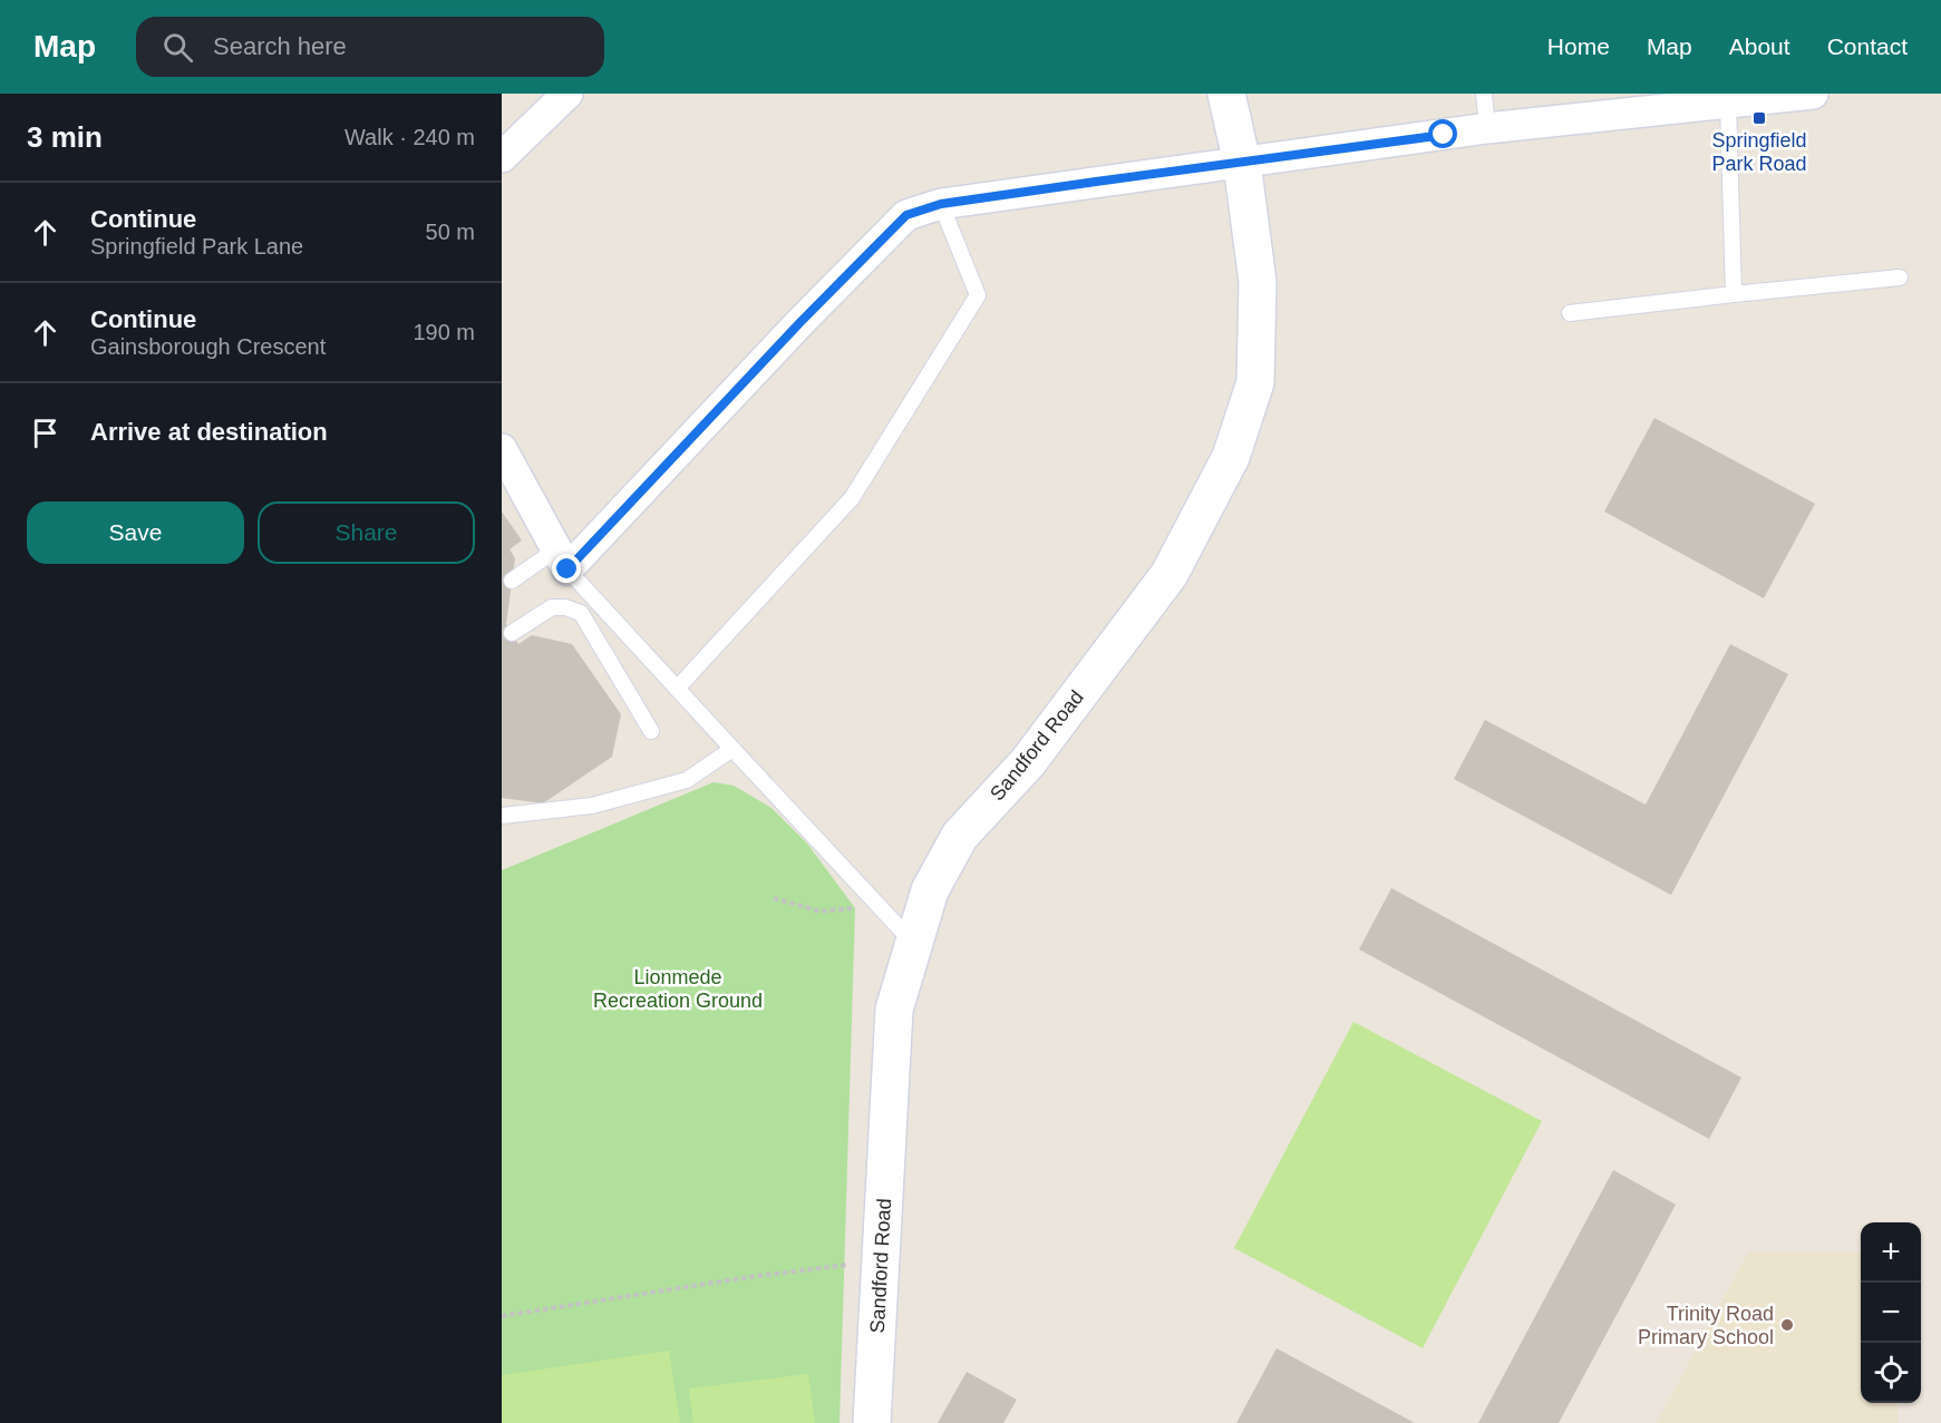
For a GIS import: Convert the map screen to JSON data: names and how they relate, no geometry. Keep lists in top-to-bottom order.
{
  "streets": {
    "street": ["Sandford Road"]
  },
  "parks": ["Lionmede Recreation Ground"],
  "places": {
    "transit": ["Springfield Park Road"],
    "other": ["Trinity Road Primary School"]
  },
  "page": {
    "header": "Map",
    "search": "Search here",
    "nav": [
      "Home",
      "Map",
      "About",
      "Contact"
    ],
    "heading": ["3 min", "Walk · 240 m"],
    "list": [
      ["Continue", "Springfield Park Lane", "50 m"],
      ["Continue", "Gainsborough Crescent", "190 m"],
      "Arrive at destination"
    ],
    "buttons": ["Save", "Share"],
    "map_buttons": ["+", "−"]
  }
}
